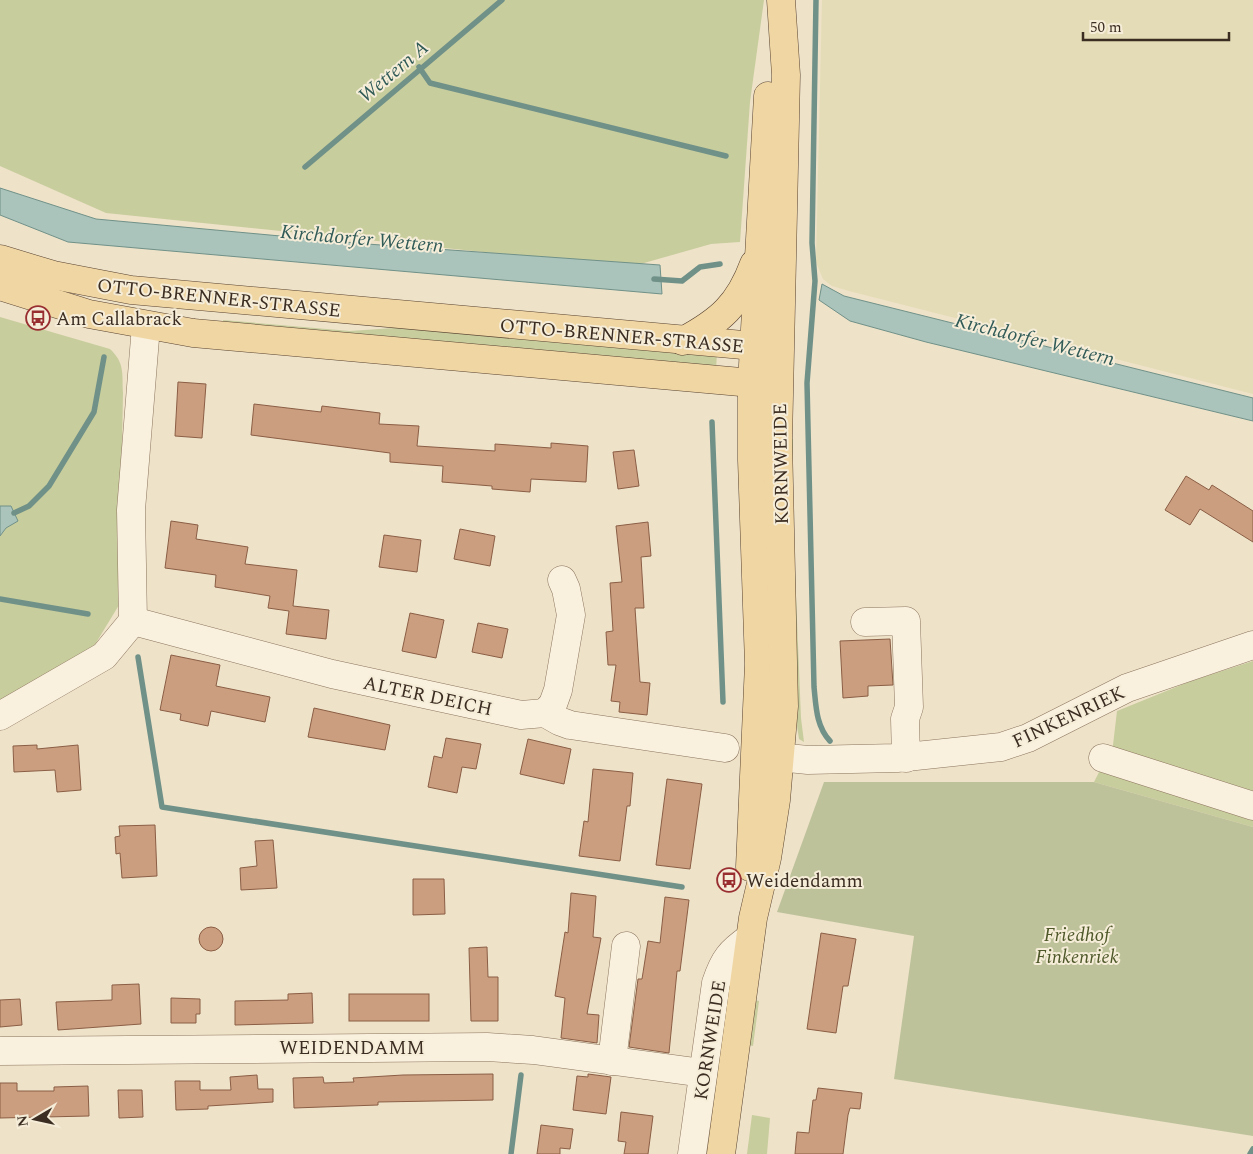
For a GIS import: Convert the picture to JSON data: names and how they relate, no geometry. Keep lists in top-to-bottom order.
{
  "streets": {
    "main road": ["OTTO-BRENNER-STRASSE", "KORNWEIDE"],
    "street": ["ALTER DEICH", "FINKENRIEK", "WEIDENDAMM"]
  },
  "crossings": [
    ["OTTO-BRENNER-STRASSE", "KORNWEIDE"],
    ["KORNWEIDE", "FINKENRIEK"],
    ["KORNWEIDE", "WEIDENDAMM"]
  ],
  "water": ["Wettern A", "Kirchdorfer Wettern"],
  "parks": ["Friedhof Finkenriek"],
  "places": {
    "bus stop": ["Am Callabrack", "Weidendamm"]
  },
  "scale_bar": "50 m",
  "north": "left"
}
